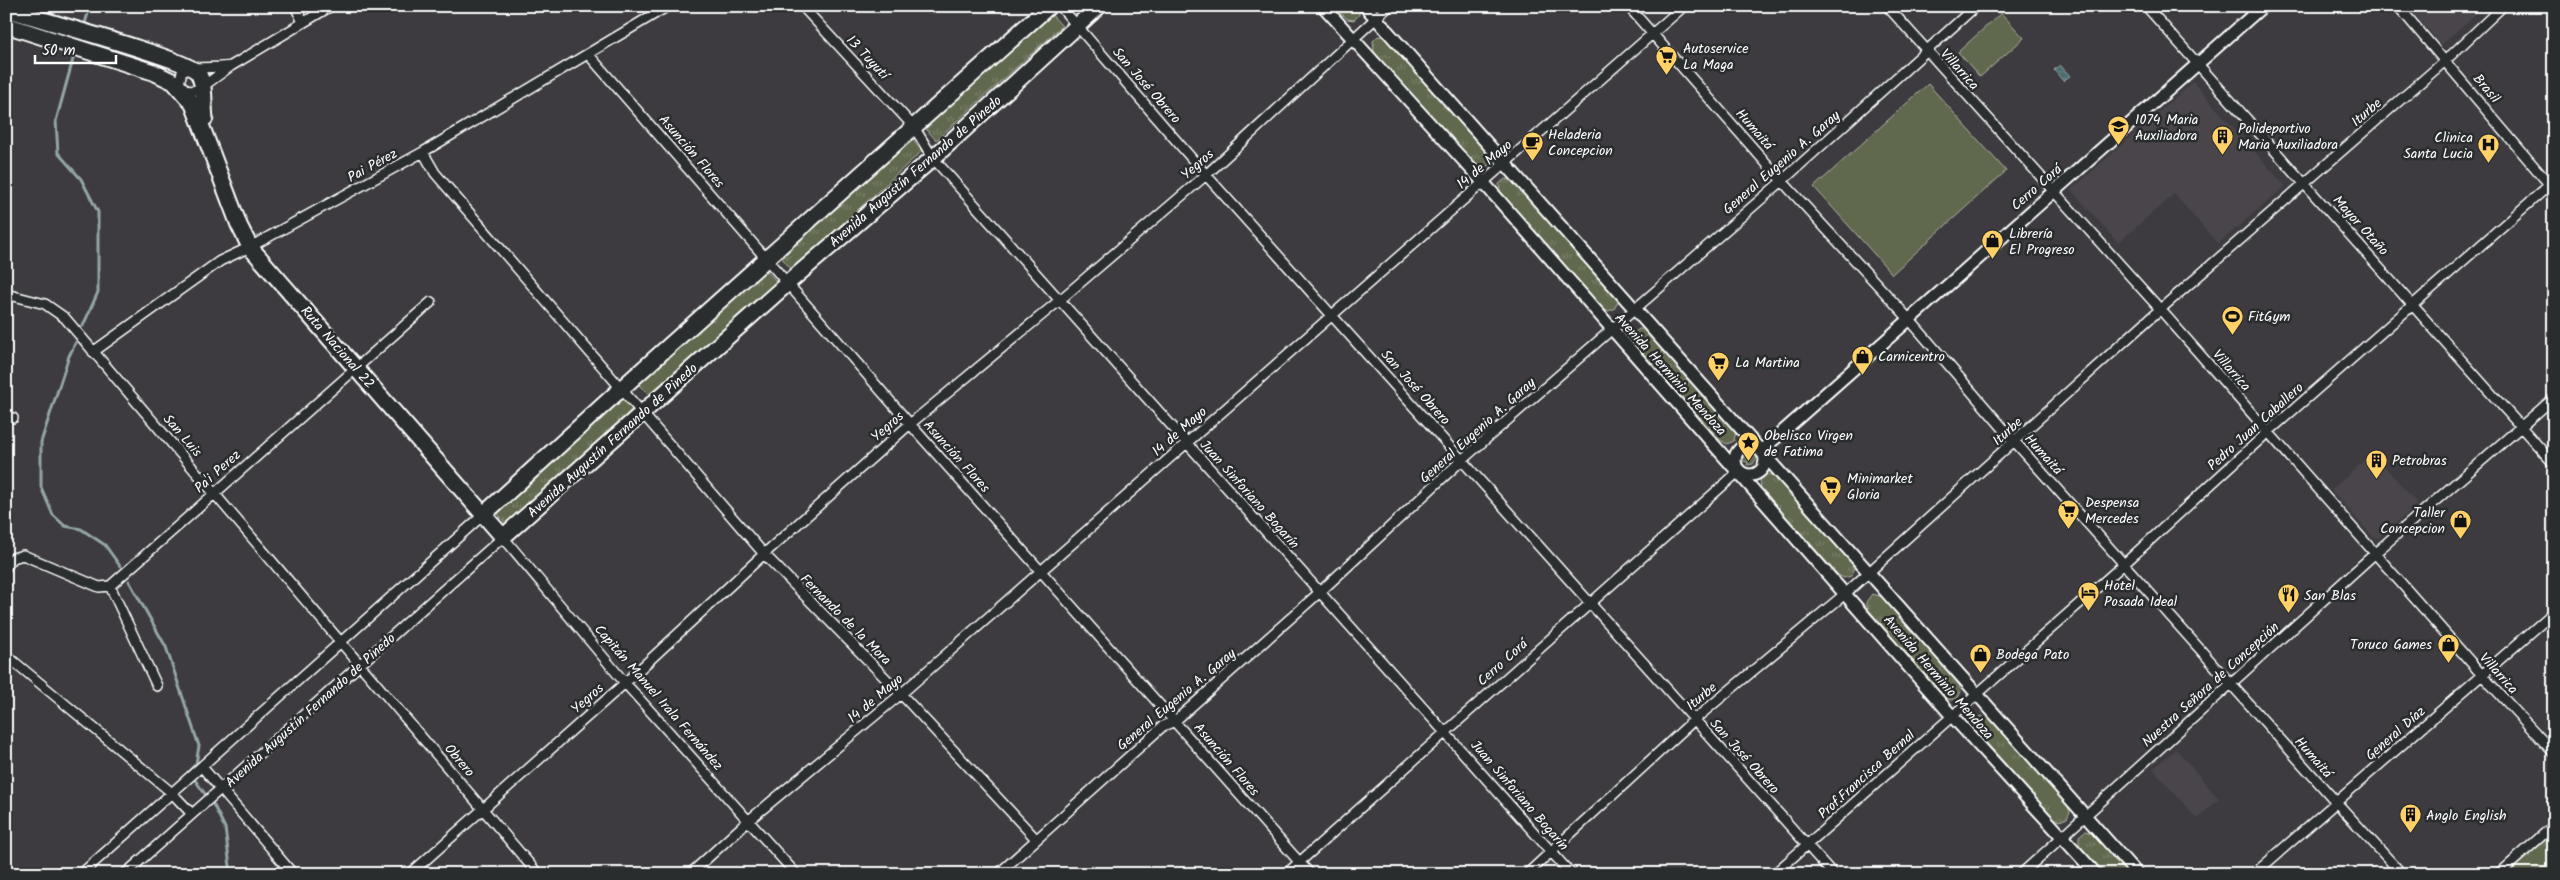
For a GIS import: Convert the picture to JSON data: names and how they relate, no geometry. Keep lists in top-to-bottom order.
{
  "streets": {
    "highway": ["Avenida Augustín Fernando de Pinedo", "Ruta Nacional 22"],
    "street": [
      "13 Tuyutí",
      "Villarrica",
      "San José Obrero",
      "Brasil",
      "Iturbe",
      "Humaitá",
      "Asunción Flores",
      "General Eugenio A. Garay",
      "Yegros",
      "14 de Mayo",
      "Pai Pérez",
      "Cerro Corá",
      "Mayor Otaño",
      "Avenida Herminio Mendoza",
      "Pedro Juan Caballero",
      "San Luis",
      "Pa'i Perez",
      "Juan Sinforiano Bogarín",
      "Fernando de la Mora",
      "Nuestra Señora de Concepción",
      "Capitán Manuel Irala Fernández",
      "General Díaz",
      "Obrero",
      "Prof.Francisca Bernal"
    ]
  },
  "crossings": [
    ["13 Tuyutí", "Avenida Augustín Fernando de Pinedo"],
    ["13 Tuyutí", "Juan Sinforiano Bogarín"],
    ["Villarrica", "Iturbe"],
    ["Villarrica", "General Eugenio A. Garay"],
    ["Villarrica", "Cerro Corá"],
    ["Villarrica", "Pedro Juan Caballero"],
    ["Villarrica", "Nuestra Señora de Concepción"],
    ["Villarrica", "General Díaz"],
    ["San José Obrero", "Iturbe"],
    ["San José Obrero", "General Eugenio A. Garay"],
    ["San José Obrero", "Yegros"],
    ["San José Obrero", "14 de Mayo"],
    ["San José Obrero", "Avenida Augustín Fernando de Pinedo"],
    ["San José Obrero", "Cerro Corá"],
    ["San José Obrero", "Prof.Francisca Bernal"],
    ["Brasil", "Iturbe"],
    ["Brasil", "Pedro Juan Caballero"],
    ["Iturbe", "Humaitá"],
    ["Iturbe", "Mayor Otaño"],
    ["Iturbe", "Avenida Herminio Mendoza"],
    ["Iturbe", "Juan Sinforiano Bogarín"],
    ["Humaitá", "General Eugenio A. Garay"],
    ["Humaitá", "14 de Mayo"],
    ["Humaitá", "Cerro Corá"],
    ["Humaitá", "Pedro Juan Caballero"],
    ["Humaitá", "Nuestra Señora de Concepción"],
    ["Humaitá", "General Díaz"],
    ["Asunción Flores", "General Eugenio A. Garay"],
    ["Asunción Flores", "Yegros"],
    ["Asunción Flores", "14 de Mayo"],
    ["Asunción Flores", "Pai Pérez"],
    ["Asunción Flores", "Avenida Augustín Fernando de Pinedo"],
    ["Asunción Flores", "Cerro Corá"],
    ["General Eugenio A. Garay", "Avenida Herminio Mendoza"],
    ["General Eugenio A. Garay", "Juan Sinforiano Bogarín"],
    ["General Eugenio A. Garay", "Fernando de la Mora"],
    ["Yegros", "Avenida Herminio Mendoza"],
    ["Yegros", "Juan Sinforiano Bogarín"],
    ["Yegros", "Fernando de la Mora"],
    ["Yegros", "Capitán Manuel Irala Fernández"],
    ["Yegros", "Obrero"],
    ["14 de Mayo", "Avenida Herminio Mendoza"],
    ["14 de Mayo", "Juan Sinforiano Bogarín"],
    ["14 de Mayo", "Fernando de la Mora"],
    ["14 de Mayo", "Capitán Manuel Irala Fernández"],
    ["Pai Pérez", "Ruta Nacional 22"],
    ["Pai Pérez", "San Luis"],
    ["Pai Pérez", "Fernando de la Mora"],
    ["Avenida Augustín Fernando de Pinedo", "Ruta Nacional 22"],
    ["Avenida Augustín Fernando de Pinedo", "San Luis"],
    ["Avenida Augustín Fernando de Pinedo", "Juan Sinforiano Bogarín"],
    ["Avenida Augustín Fernando de Pinedo", "Fernando de la Mora"],
    ["Avenida Augustín Fernando de Pinedo", "Capitán Manuel Irala Fernández"],
    ["Avenida Augustín Fernando de Pinedo", "Obrero"],
    ["Cerro Corá", "Mayor Otaño"],
    ["Cerro Corá", "Avenida Herminio Mendoza"],
    ["Cerro Corá", "Juan Sinforiano Bogarín"],
    ["Mayor Otaño", "Pedro Juan Caballero"],
    ["Mayor Otaño", "Nuestra Señora de Concepción"],
    ["Ruta Nacional 22", "Pa'i Perez"],
    ["Ruta Nacional 22", "Capitán Manuel Irala Fernández"],
    ["Avenida Herminio Mendoza", "Pedro Juan Caballero"],
    ["Avenida Herminio Mendoza", "Nuestra Señora de Concepción"],
    ["Avenida Herminio Mendoza", "Prof.Francisca Bernal"],
    ["Pedro Juan Caballero", "Prof.Francisca Bernal"],
    ["San Luis", "Pa'i Perez"],
    ["San Luis", "Obrero"]
  ],
  "places": {
    "supermarket": [
      "Autoservice La Maga",
      "La Martina",
      "Minimarket Gloria",
      "Despensa Mercedes"
    ],
    "school or university": ["1074 Maria Auxiliadora"],
    "building": ["Polideportivo Maria Auxiliadora", "Petrobras", "Anglo English"],
    "cafe": ["Heladeria Concepcion"],
    "hospital": ["Clinica Santa Lucia"],
    "shop": [
      "Librería El Progreso",
      "Carnicentro",
      "Taller Concepcion",
      "Toruco Games",
      "Bodega Pato"
    ],
    "sports": ["FitGym"],
    "place": ["Obelisco Virgen de Fatima"],
    "hotel": ["Hotel Posada Ideal"],
    "restaurant": ["San Blas"]
  },
  "scale_bar": "50 m"
}
